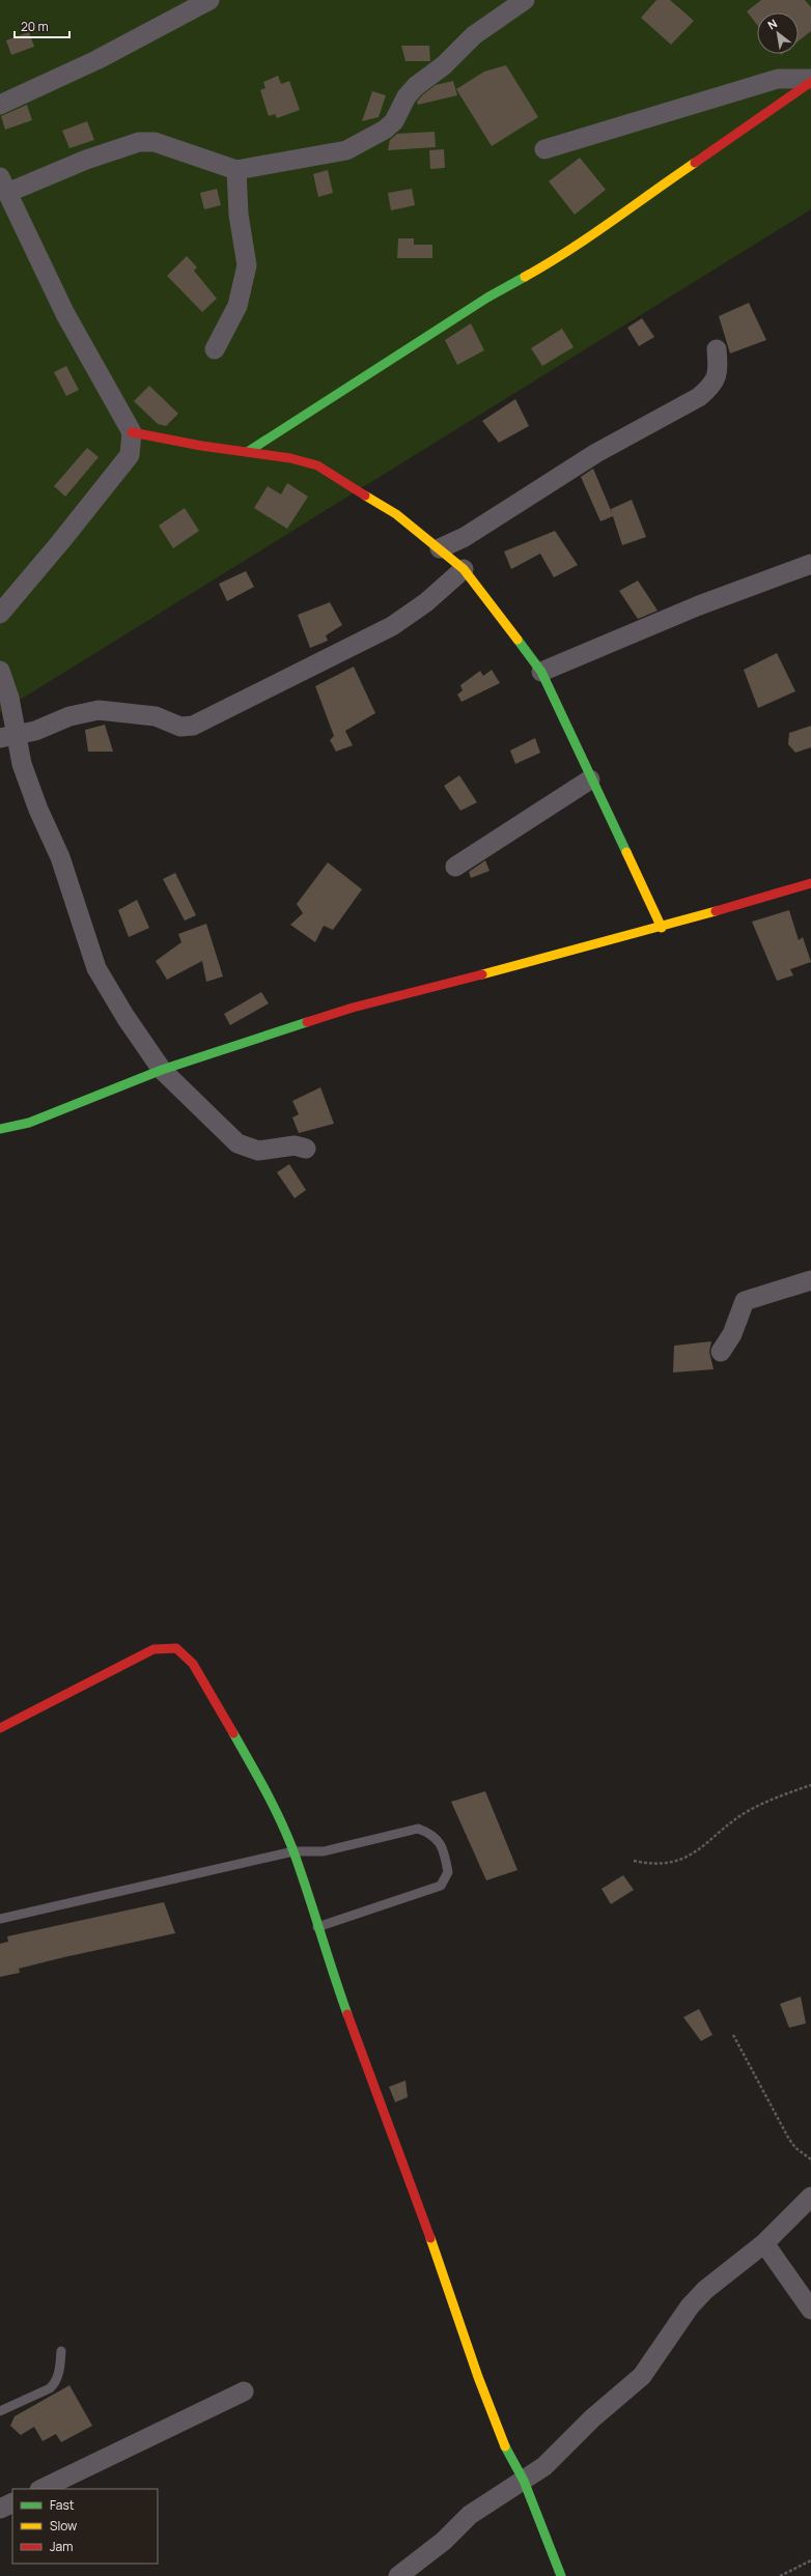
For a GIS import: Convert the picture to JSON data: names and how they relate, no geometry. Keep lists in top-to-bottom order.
{
  "legend": ["Fast", "Slow", "Jam"],
  "scale_bar": "20 m",
  "north": "top left"
}
